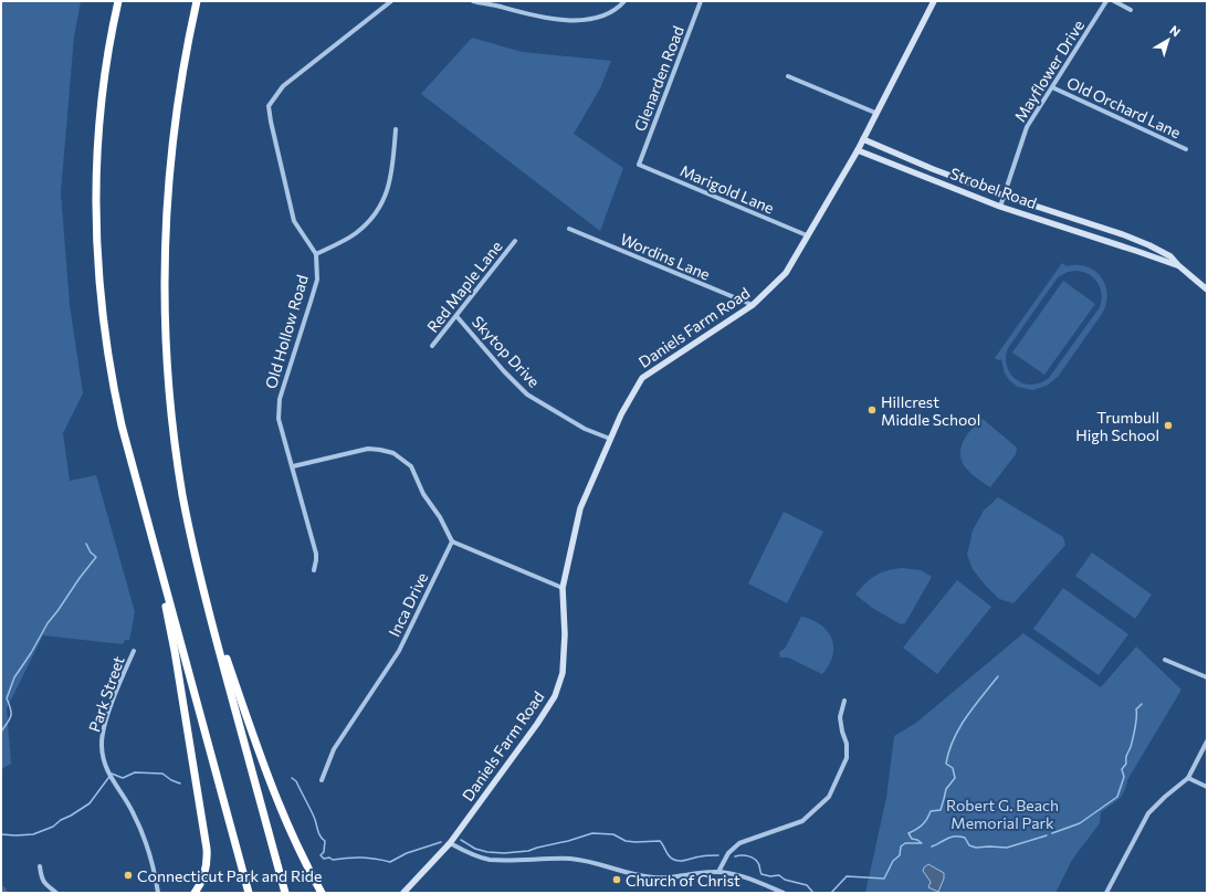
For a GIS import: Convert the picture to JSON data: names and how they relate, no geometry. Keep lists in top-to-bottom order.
{
  "streets": {
    "main road": ["Strobel Road", "Daniels Farm Road"],
    "street": [
      "Mayflower Drive",
      "Glenarden Road",
      "Old Orchard Lane",
      "Marigold Lane",
      "Wordins Lane",
      "Red Maple Lane",
      "Old Hollow Road",
      "Skytop Drive",
      "Inca Drive",
      "Park Street"
    ]
  },
  "crossings": [
    ["Mayflower Drive", "Old Orchard Lane"],
    ["Mayflower Drive", "Strobel Road"],
    ["Glenarden Road", "Marigold Lane"],
    ["Strobel Road", "Daniels Farm Road"],
    ["Marigold Lane", "Daniels Farm Road"],
    ["Wordins Lane", "Daniels Farm Road"],
    ["Red Maple Lane", "Skytop Drive"],
    ["Daniels Farm Road", "Skytop Drive"]
  ],
  "parks": ["Robert G. Beach Memorial Park"],
  "places": [
    "Hillcrest Middle School",
    "Trumbull High School",
    "Connecticut Park and Ride",
    "Church of Christ"
  ],
  "north": "top right"
}
